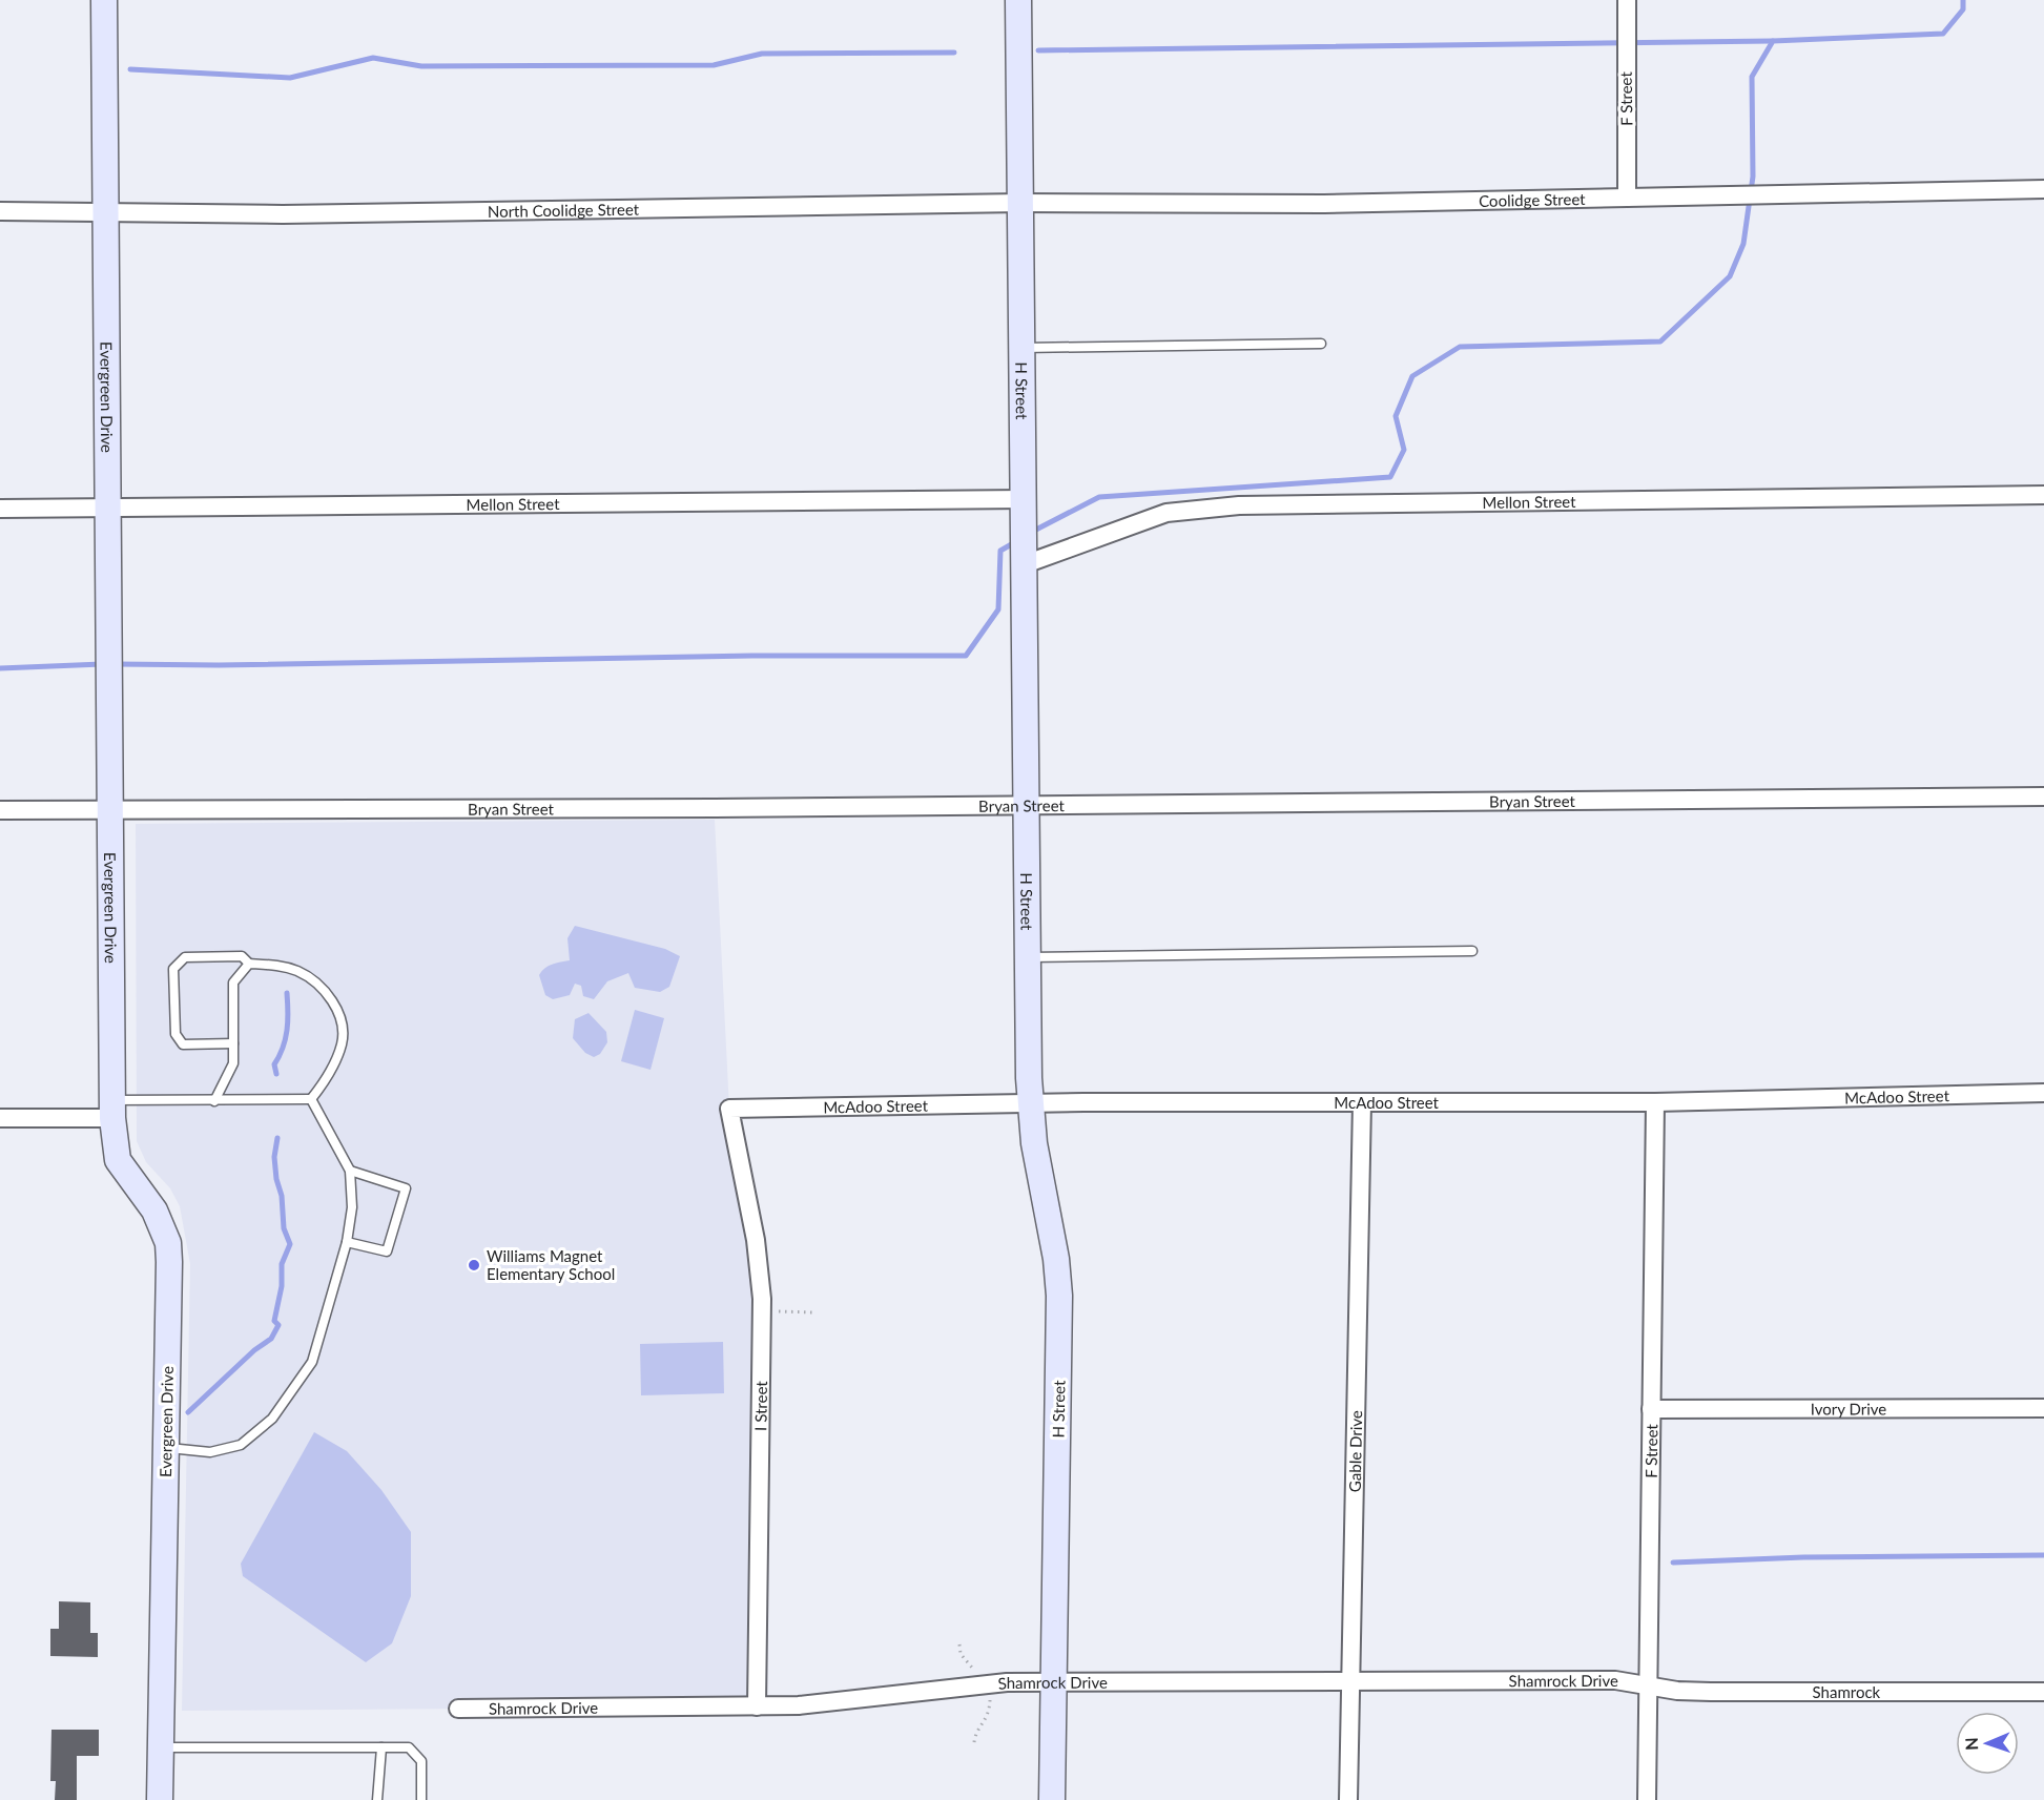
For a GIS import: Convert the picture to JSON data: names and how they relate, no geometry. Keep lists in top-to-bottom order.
{
  "streets": {
    "street": [
      "F Street",
      "Coolidge Street",
      "North Coolidge Street",
      "H Street",
      "Evergreen Drive",
      "Mellon Street",
      "Bryan Street",
      "McAdoo Street",
      "I Street",
      "Ivory Drive",
      "Gable Drive",
      "Shamrock Drive",
      "Shamrock"
    ]
  },
  "crossings": [
    ["F Street", "Coolidge Street"],
    ["F Street", "McAdoo Street"],
    ["F Street", "Ivory Drive"],
    ["F Street", "Shamrock Drive"],
    ["F Street", "Shamrock"],
    ["Coolidge Street", "North Coolidge Street"],
    ["Coolidge Street", "H Street"],
    ["North Coolidge Street", "H Street"],
    ["North Coolidge Street", "Evergreen Drive"],
    ["H Street", "Mellon Street"],
    ["H Street", "Bryan Street"],
    ["H Street", "McAdoo Street"],
    ["H Street", "Shamrock Drive"],
    ["Evergreen Drive", "Mellon Street"],
    ["Evergreen Drive", "Bryan Street"],
    ["McAdoo Street", "I Street"],
    ["McAdoo Street", "Gable Drive"],
    ["I Street", "Shamrock Drive"],
    ["Gable Drive", "Shamrock Drive"],
    ["Shamrock Drive", "Shamrock"]
  ],
  "places": ["Williams Magnet Elementary School"],
  "north": "left"
}
